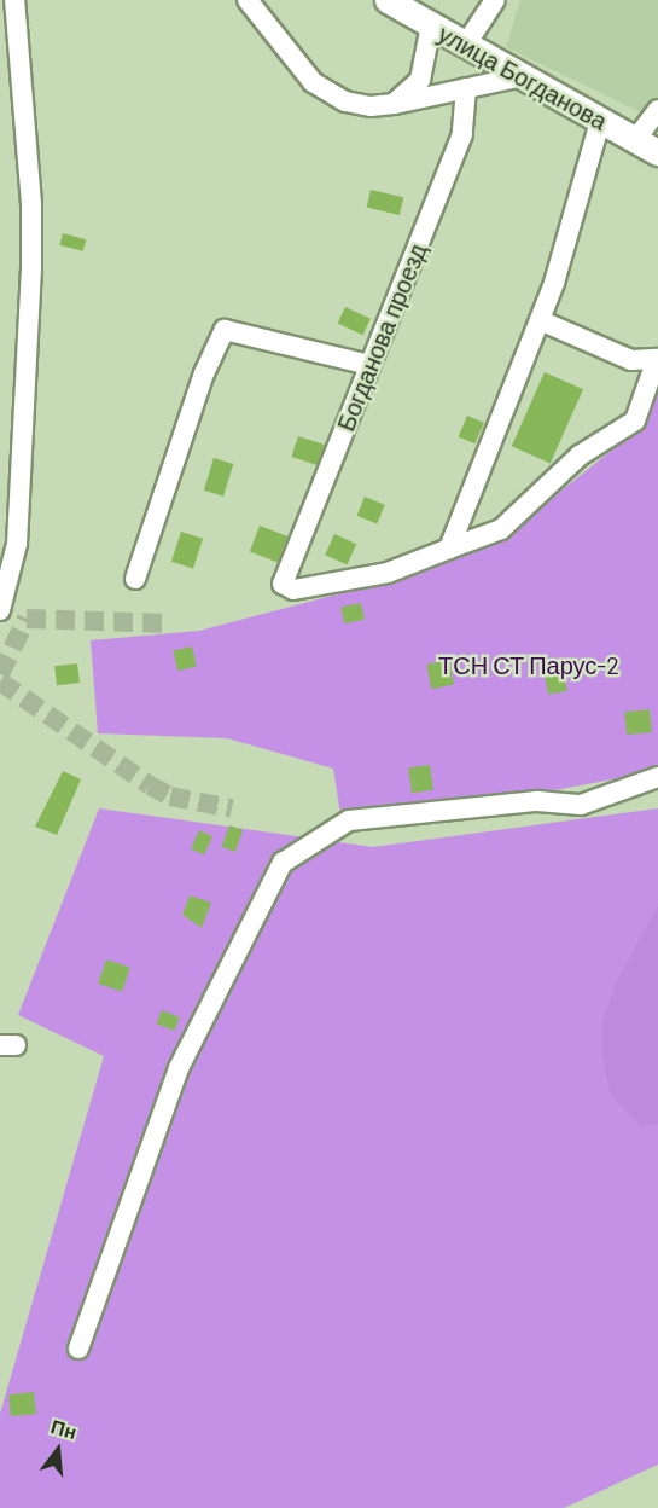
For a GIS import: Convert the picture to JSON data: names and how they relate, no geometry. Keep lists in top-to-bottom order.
{
  "streets": {
    "main road": ["улица Богданова"],
    "street": ["Богданова проезд"]
  },
  "parks": ["ТСН СТ Парус-2"],
  "north": "top"
}
